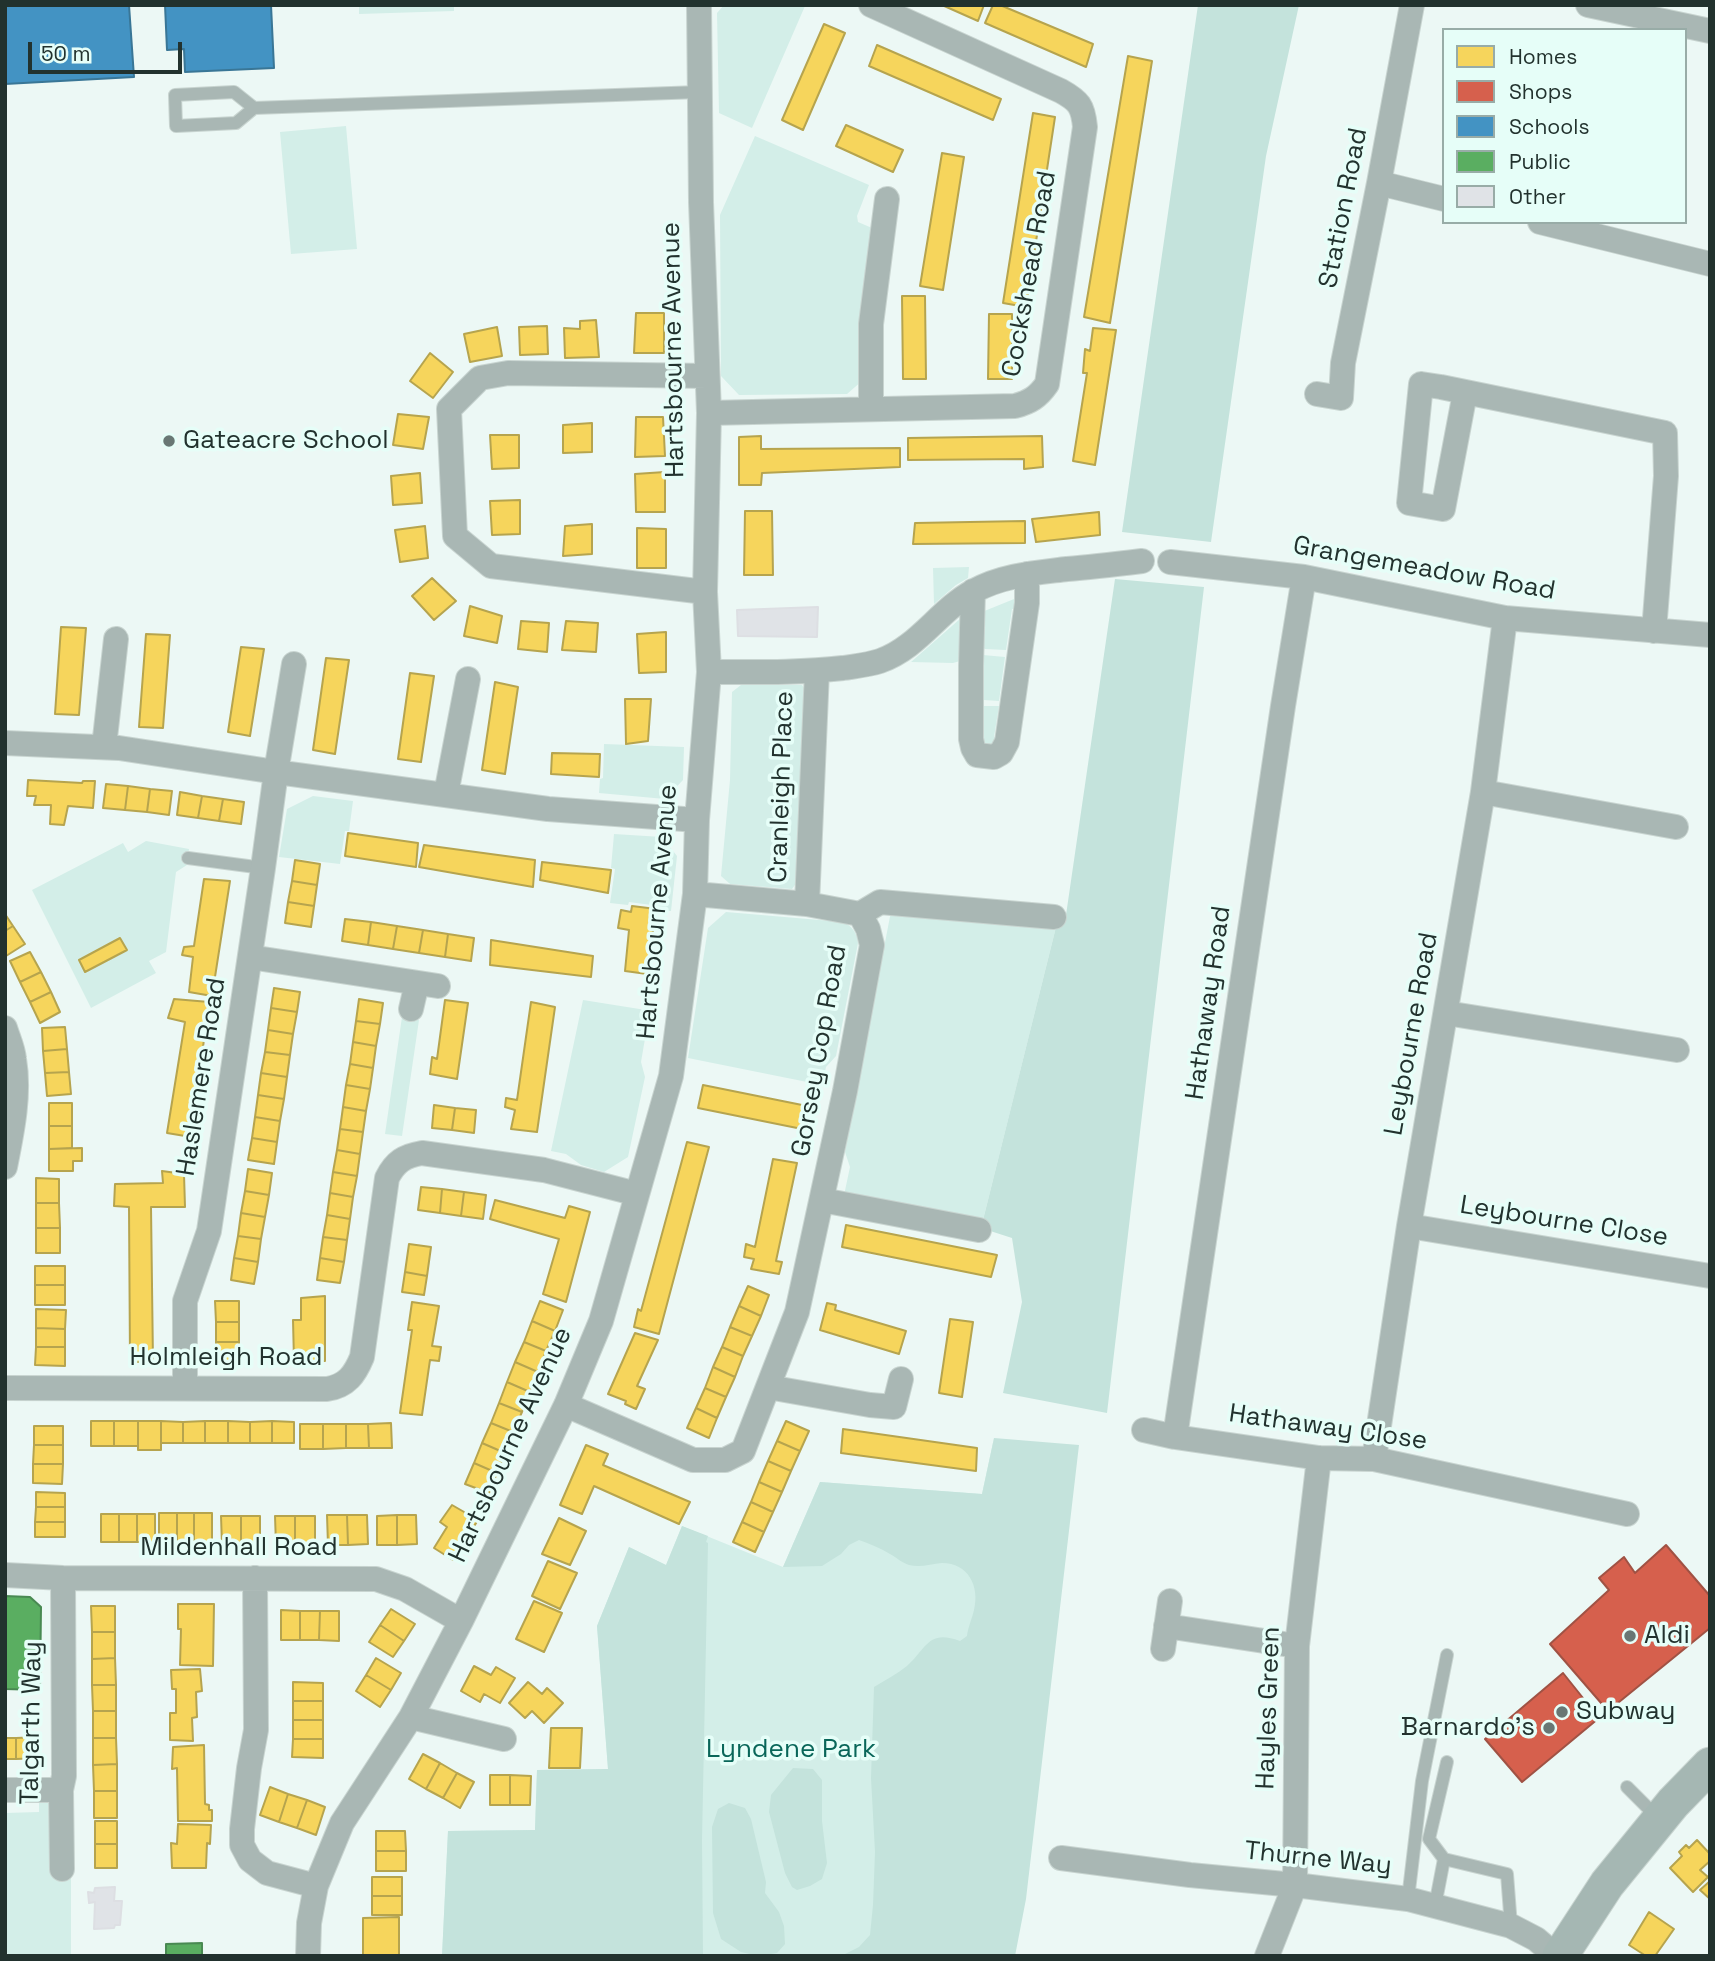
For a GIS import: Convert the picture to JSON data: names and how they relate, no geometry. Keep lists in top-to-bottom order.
{
  "streets": {
    "street": [
      "Station Road",
      "Cockshead Road",
      "Hartsbourne Avenue",
      "Grangemeadow Road",
      "Cranleigh Place",
      "Hathaway Road",
      "Leybourne Road",
      "Gorsey Cop Road",
      "Haslemere Road",
      "Leybourne Close",
      "Holmleigh Road",
      "Hathaway Close",
      "Mildenhall Road",
      "Hayles Green",
      "Talgarth Way",
      "Thurne Way"
    ]
  },
  "crossings": [
    ["Cockshead Road", "Hartsbourne Avenue"],
    ["Hartsbourne Avenue", "Gorsey Cop Road"],
    ["Hartsbourne Avenue", "Holmleigh Road"],
    ["Hartsbourne Avenue", "Mildenhall Road"],
    ["Grangemeadow Road", "Hathaway Road"],
    ["Grangemeadow Road", "Leybourne Road"],
    ["Cranleigh Place", "Gorsey Cop Road"],
    ["Hathaway Road", "Hathaway Close"],
    ["Leybourne Road", "Leybourne Close"],
    ["Leybourne Road", "Hathaway Close"],
    ["Haslemere Road", "Holmleigh Road"],
    ["Hathaway Close", "Hayles Green"],
    ["Mildenhall Road", "Talgarth Way"],
    ["Hayles Green", "Thurne Way"]
  ],
  "parks": ["Lyndene Park"],
  "places": [
    "Gateacre School",
    "Aldi",
    "Subway",
    "Barnardo's"
  ],
  "legend": [
    "Homes",
    "Shops",
    "Schools",
    "Public",
    "Other"
  ],
  "scale_bar": "50 m"
}
